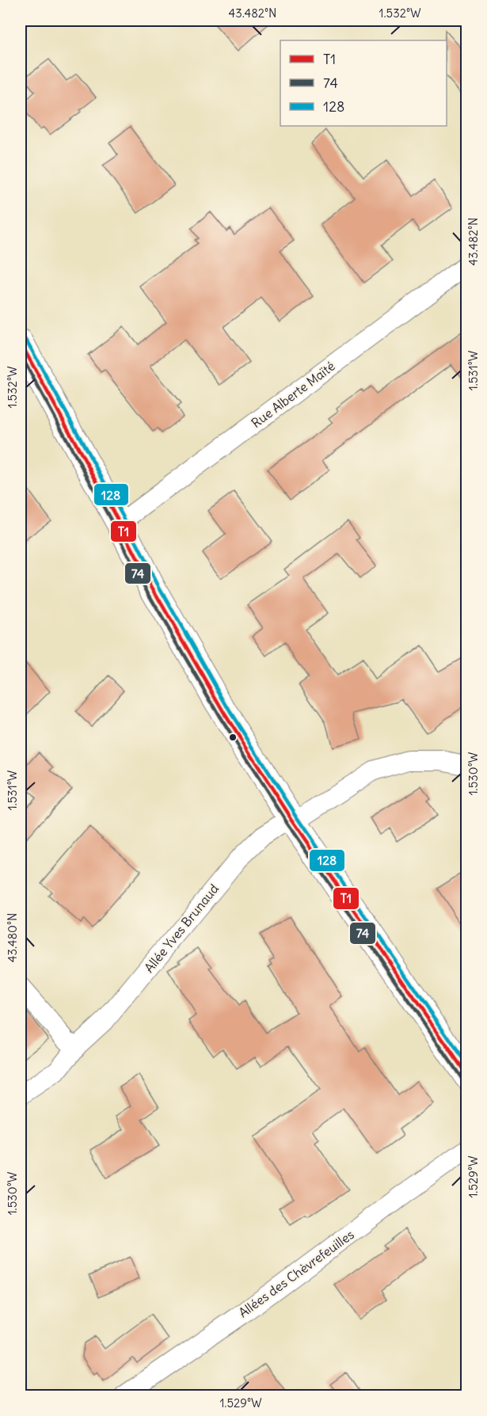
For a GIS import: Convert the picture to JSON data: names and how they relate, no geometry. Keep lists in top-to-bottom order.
{
  "streets": {
    "street": ["Rue Alberte Maïté", "Allée Yves Brunaud", "Allées des Chèvrefeuilles"]
  },
  "lines": ["transit line 128", "transit line T1", "transit line 74"],
  "legend": ["T1", "74", "128"],
  "coordinates": [
    "43.482°N",
    "1.532°W",
    "1.531°W",
    "1.530°W",
    "43.480°N",
    "1.529°W"
  ]
}
